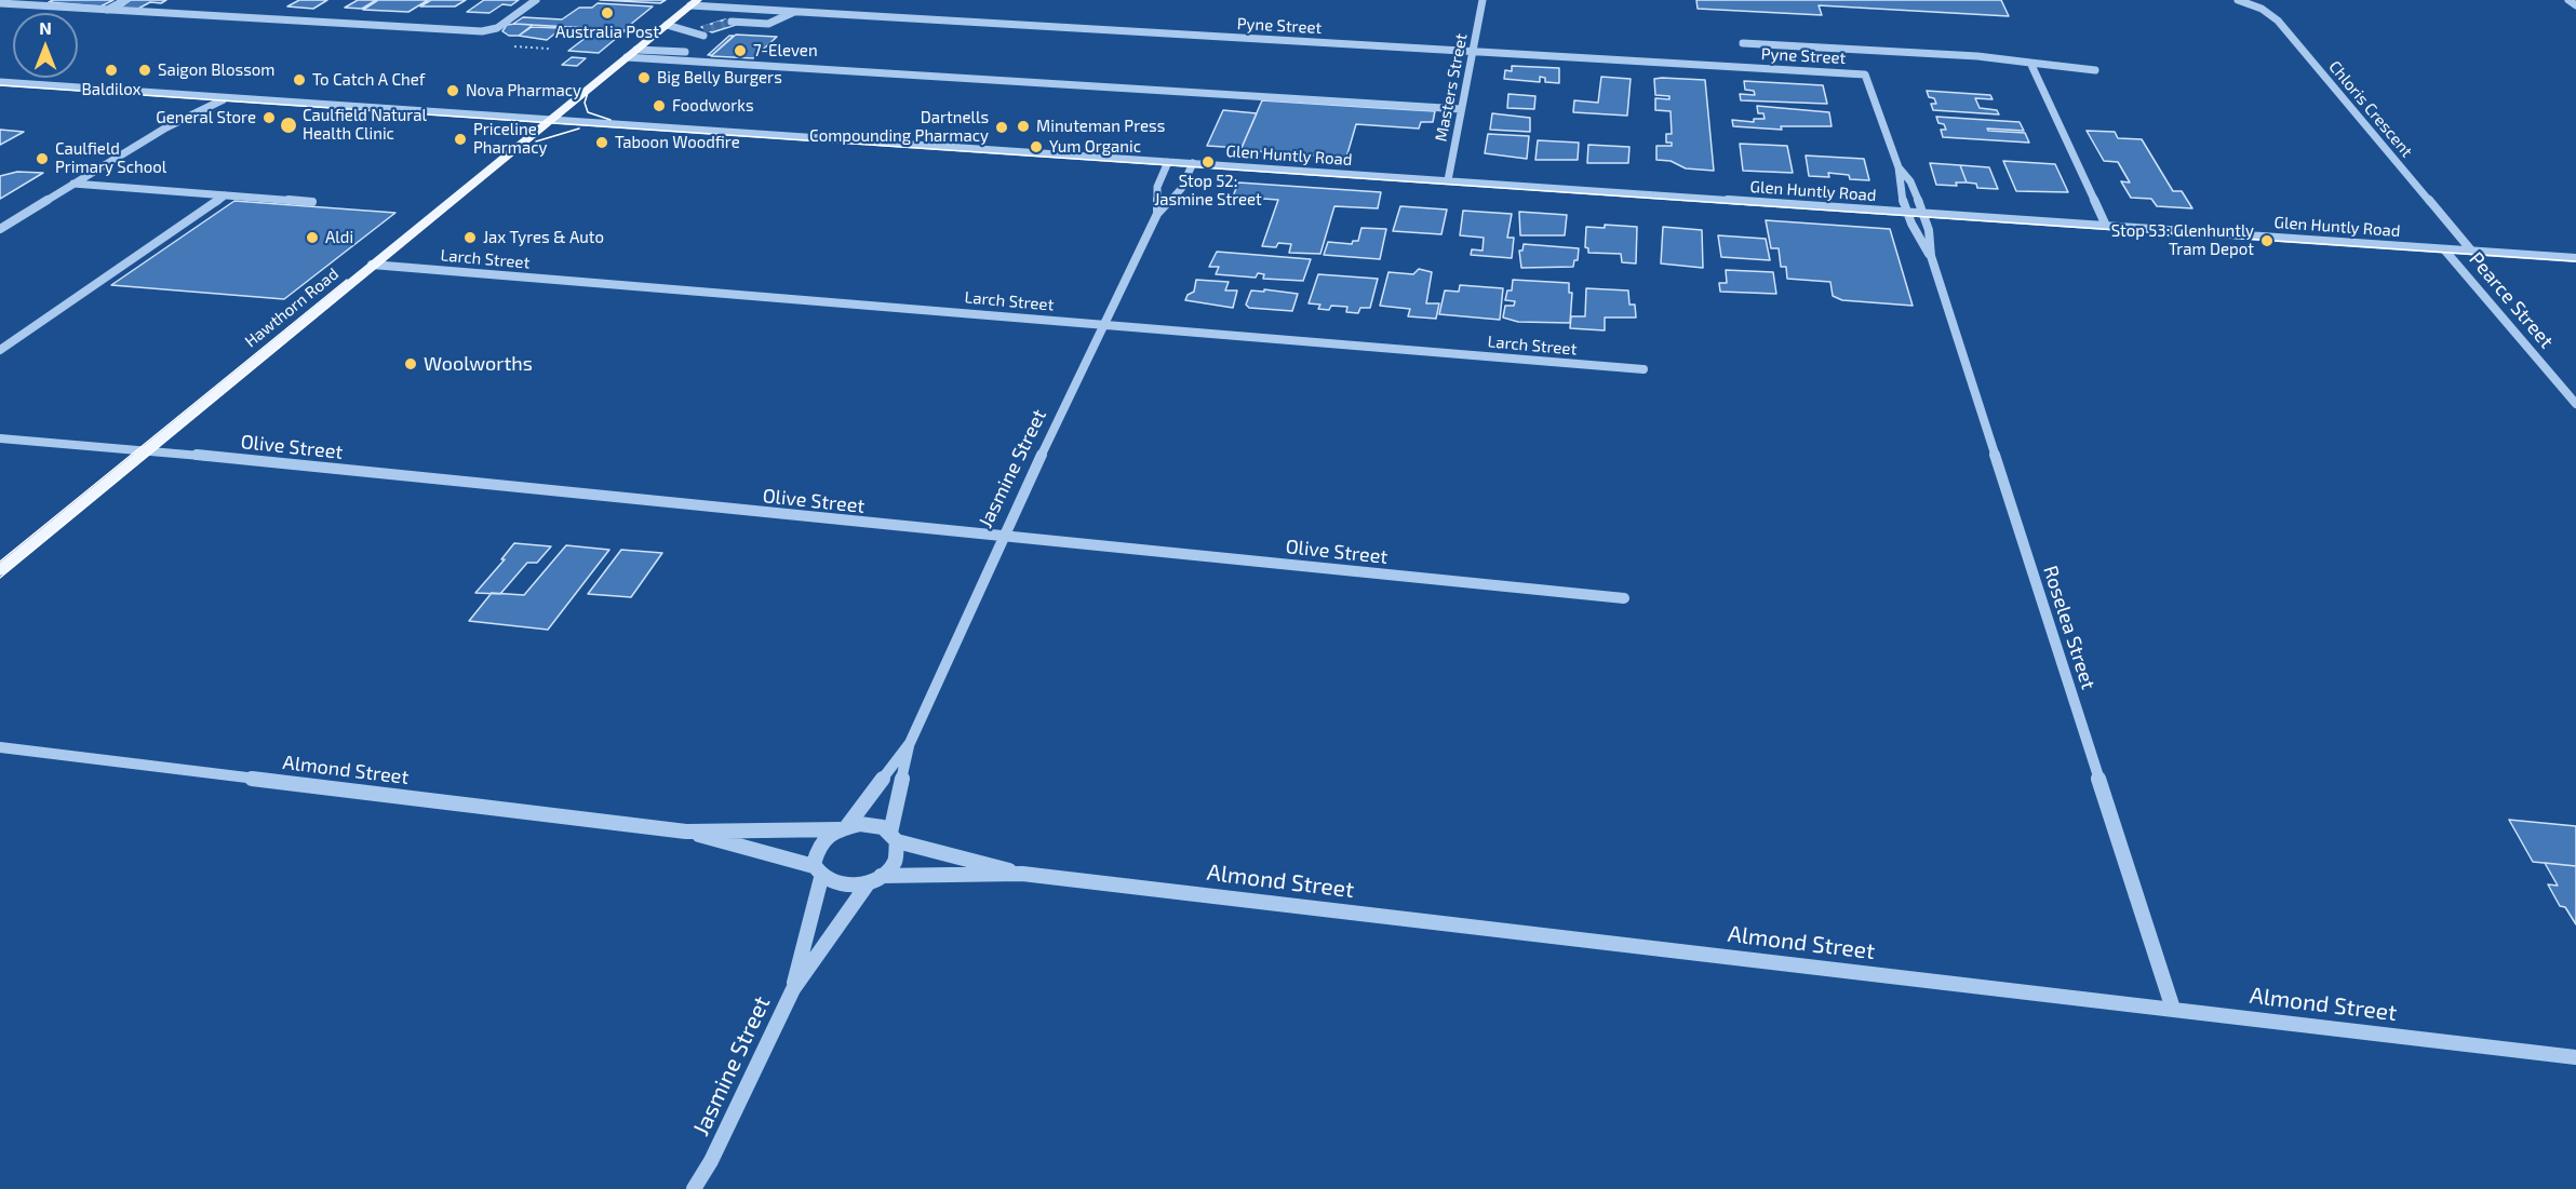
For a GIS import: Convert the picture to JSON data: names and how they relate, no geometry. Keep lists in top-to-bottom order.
{
  "streets": {
    "main road": ["Hawthorn Road"],
    "street": [
      "Pyne Street",
      "Masters Street",
      "Chloris Crescent",
      "Glen Huntly Road",
      "Larch Street",
      "Pearce Street",
      "Olive Street",
      "Jasmine Street",
      "Roselea Street",
      "Almond Street"
    ]
  },
  "crossings": [
    ["Pyne Street", "Masters Street"],
    ["Pyne Street", "Hawthorn Road"],
    ["Pyne Street", "Roselea Street"],
    ["Masters Street", "Glen Huntly Road"],
    ["Chloris Crescent", "Glen Huntly Road"],
    ["Glen Huntly Road", "Pearce Street"],
    ["Glen Huntly Road", "Hawthorn Road"],
    ["Glen Huntly Road", "Jasmine Street"],
    ["Glen Huntly Road", "Roselea Street"],
    ["Larch Street", "Hawthorn Road"],
    ["Larch Street", "Jasmine Street"],
    ["Hawthorn Road", "Olive Street"],
    ["Olive Street", "Jasmine Street"],
    ["Jasmine Street", "Almond Street"],
    ["Roselea Street", "Almond Street"]
  ],
  "places": [
    "Australia Post",
    "7-Eleven",
    "Baldilox",
    "Saigon Blossom",
    "Big Belly Burgers",
    "To Catch A Chef",
    "Nova Pharmacy",
    "Foodworks",
    "General Store",
    "Caulfield Natural Health Clinic",
    "Minuteman Press",
    "Dartnells Compounding Pharmacy",
    "Priceline Pharmacy",
    "Taboon Woodfire",
    "Yum Organic",
    "Caulfield Primary School",
    "Stop 52: Jasmine Street",
    "Aldi",
    "Jax Tyres & Auto",
    "Stop 53: Glenhuntly Tram Depot",
    "Woolworths"
  ],
  "north": "top"
}
